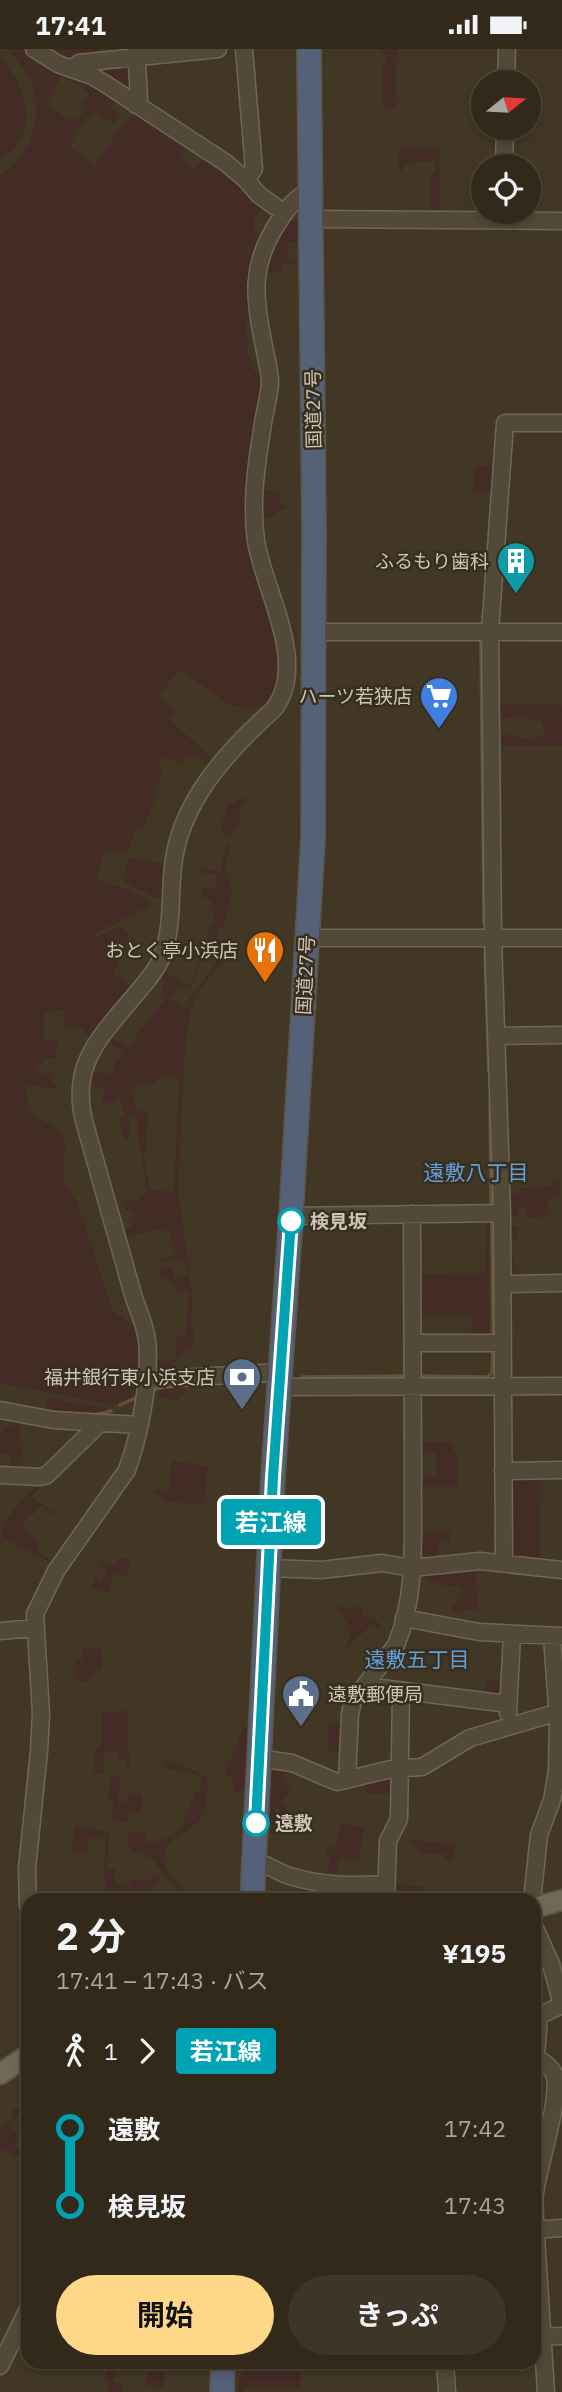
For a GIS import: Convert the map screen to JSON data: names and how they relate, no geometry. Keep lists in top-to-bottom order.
{
  "streets": {
    "highway": ["国道27号"]
  },
  "districts": ["遠敷八丁目", "遠敷五丁目"],
  "places": {
    "building": ["ふるもり歯科"],
    "supermarket": ["ハーツ若狭店"],
    "restaurant": ["おとく亭小浜店"],
    "other": ["検見坂", "遠敷"],
    "bank": ["福井銀行東小浜支店"],
    "public building": ["遠敷郵便局"]
  },
  "lines": ["bus line 若江線"],
  "north": "right",
  "page": {
    "status": "17:41",
    "on_map": "若江線",
    "heading": ["2 分", "17:41 – 17:43 · バス", "¥195"],
    "legs": ["1", "若江線"],
    "list": [
      {
        "name": "遠敷",
        "value": "17:42"
      },
      {
        "name": "検見坂",
        "value": "17:43"
      }
    ],
    "buttons": ["開始", "きっぷ"]
  }
}
